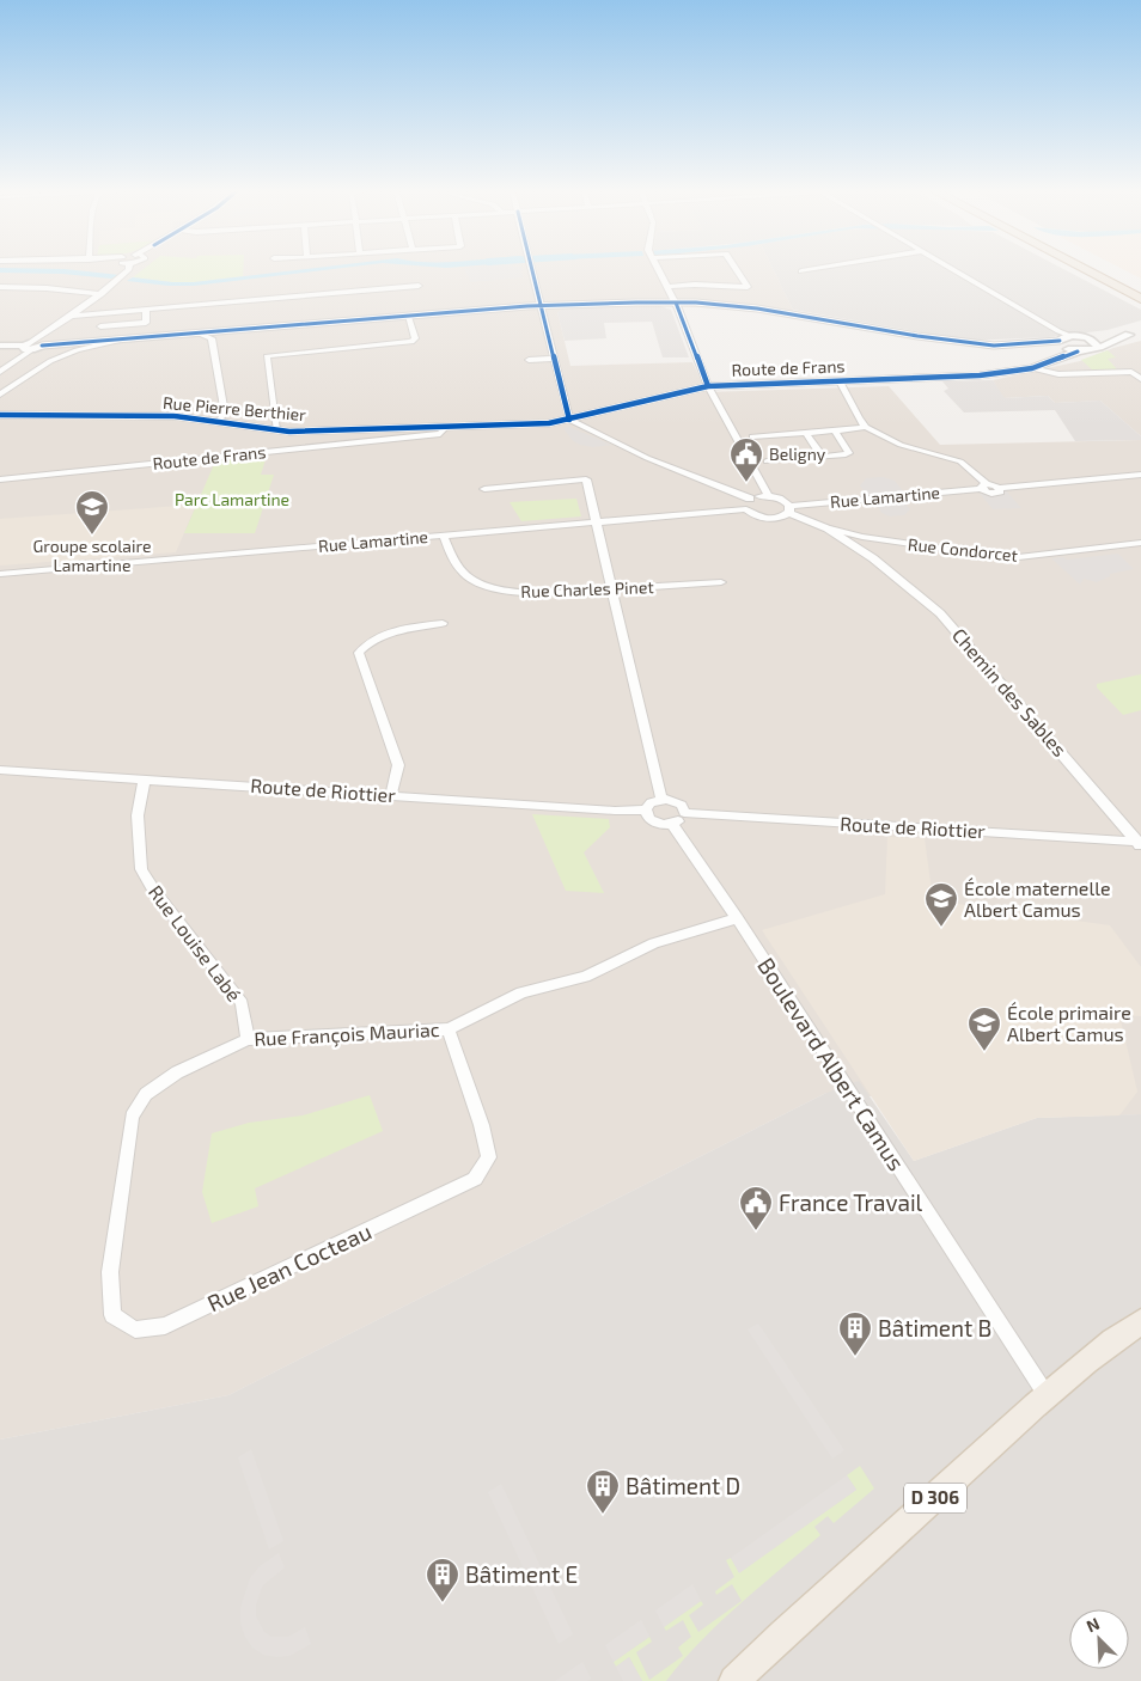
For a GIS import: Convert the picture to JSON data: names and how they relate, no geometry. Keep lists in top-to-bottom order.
{
  "streets": {
    "main road": ["D 306"],
    "street": [
      "Route de Frans",
      "Rue Pierre Berthier",
      "Rue Lamartine",
      "Rue Condorcet",
      "Rue Charles Pinet",
      "Chemin des Sables",
      "Route de Riottier",
      "Rue Louise Labé",
      "Rue François Mauriac",
      "Boulevard Albert Camus",
      "Rue Jean Cocteau"
    ]
  },
  "crossings": [
    ["Route de Frans", "Rue Pierre Berthier"],
    ["Rue Lamartine", "Rue Condorcet"],
    ["Rue Lamartine", "Rue Charles Pinet"],
    ["Rue Condorcet", "Chemin des Sables"],
    ["Chemin des Sables", "Route de Riottier"],
    ["Route de Riottier", "Rue Louise Labé"],
    ["Route de Riottier", "Boulevard Albert Camus"],
    ["Rue Louise Labé", "Rue François Mauriac"],
    ["Rue François Mauriac", "Boulevard Albert Camus"],
    ["Rue François Mauriac", "Rue Jean Cocteau"],
    ["Boulevard Albert Camus", "D 306"]
  ],
  "parks": ["Parc Lamartine"],
  "places": {
    "public building": ["Beligny", "France Travail"],
    "school or university": ["Groupe scolaire Lamartine", "École maternelle Albert Camus", "École primaire Albert Camus"],
    "building": ["Bâtiment B", "Bâtiment D", "Bâtiment E"]
  },
  "north": "top left"
}
